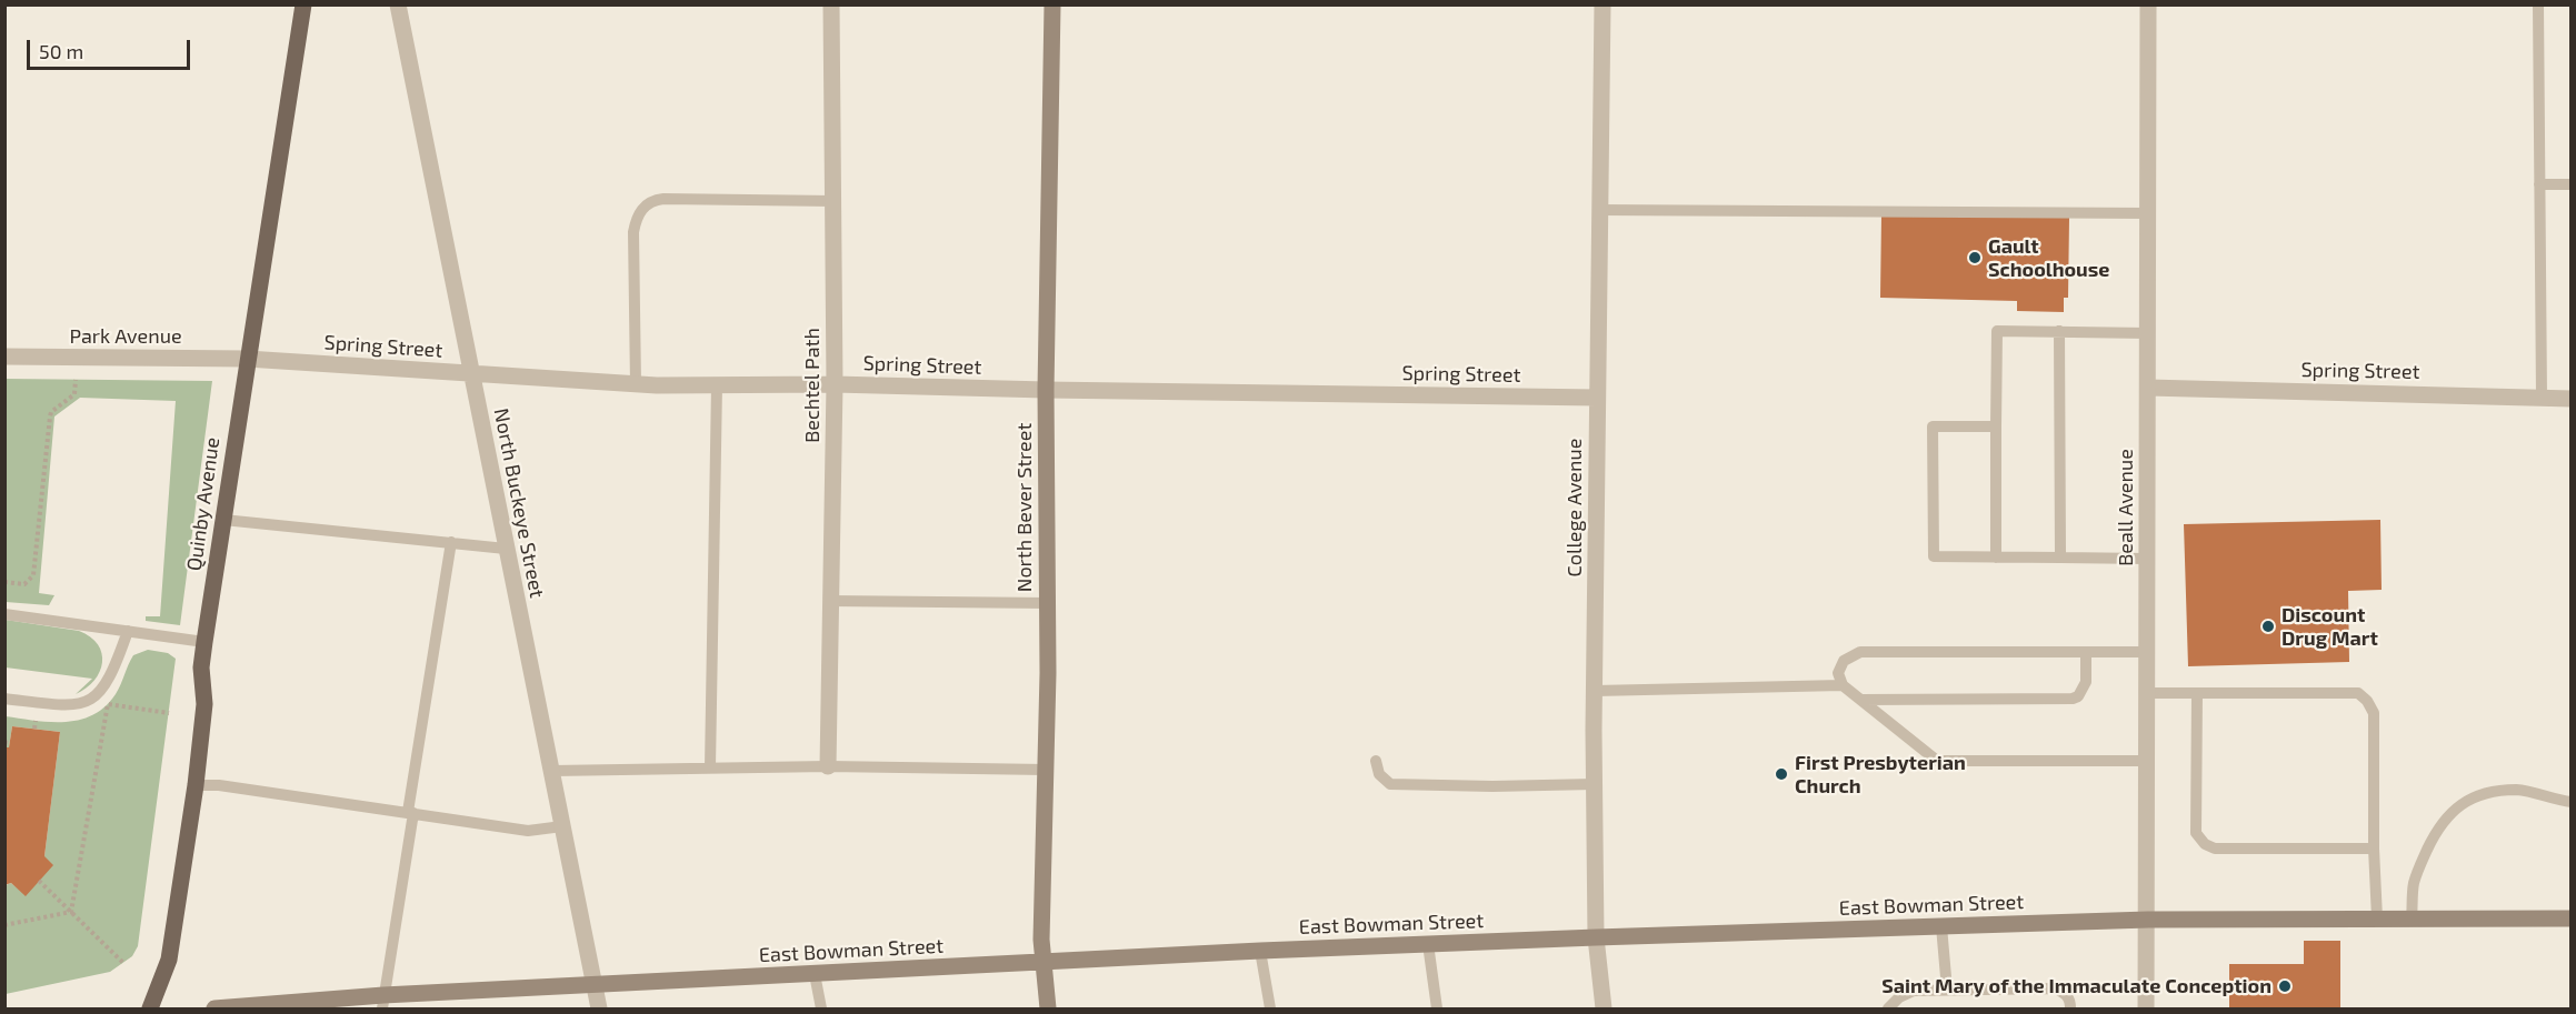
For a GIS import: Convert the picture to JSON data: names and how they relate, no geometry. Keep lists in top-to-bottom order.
{
  "streets": {
    "main road": ["Quinby Avenue", "North Bever Street", "East Bowman Street"],
    "street": [
      "Park Avenue",
      "Spring Street",
      "Bechtel Path",
      "North Buckeye Street",
      "College Avenue",
      "Beall Avenue"
    ]
  },
  "crossings": [
    ["Park Avenue", "Spring Street"],
    ["Park Avenue", "Quinby Avenue"],
    ["Spring Street", "Bechtel Path"],
    ["Spring Street", "North Buckeye Street"],
    ["Spring Street", "Quinby Avenue"],
    ["Spring Street", "North Bever Street"],
    ["Spring Street", "College Avenue"],
    ["Spring Street", "Beall Avenue"],
    ["North Buckeye Street", "East Bowman Street"],
    ["North Bever Street", "East Bowman Street"],
    ["College Avenue", "East Bowman Street"],
    ["Beall Avenue", "East Bowman Street"]
  ],
  "places": [
    "Gault Schoolhouse",
    "Discount Drug Mart",
    "First Presbyterian Church",
    "Saint Mary of the Immaculate Conception"
  ],
  "scale_bar": "50 m"
}
